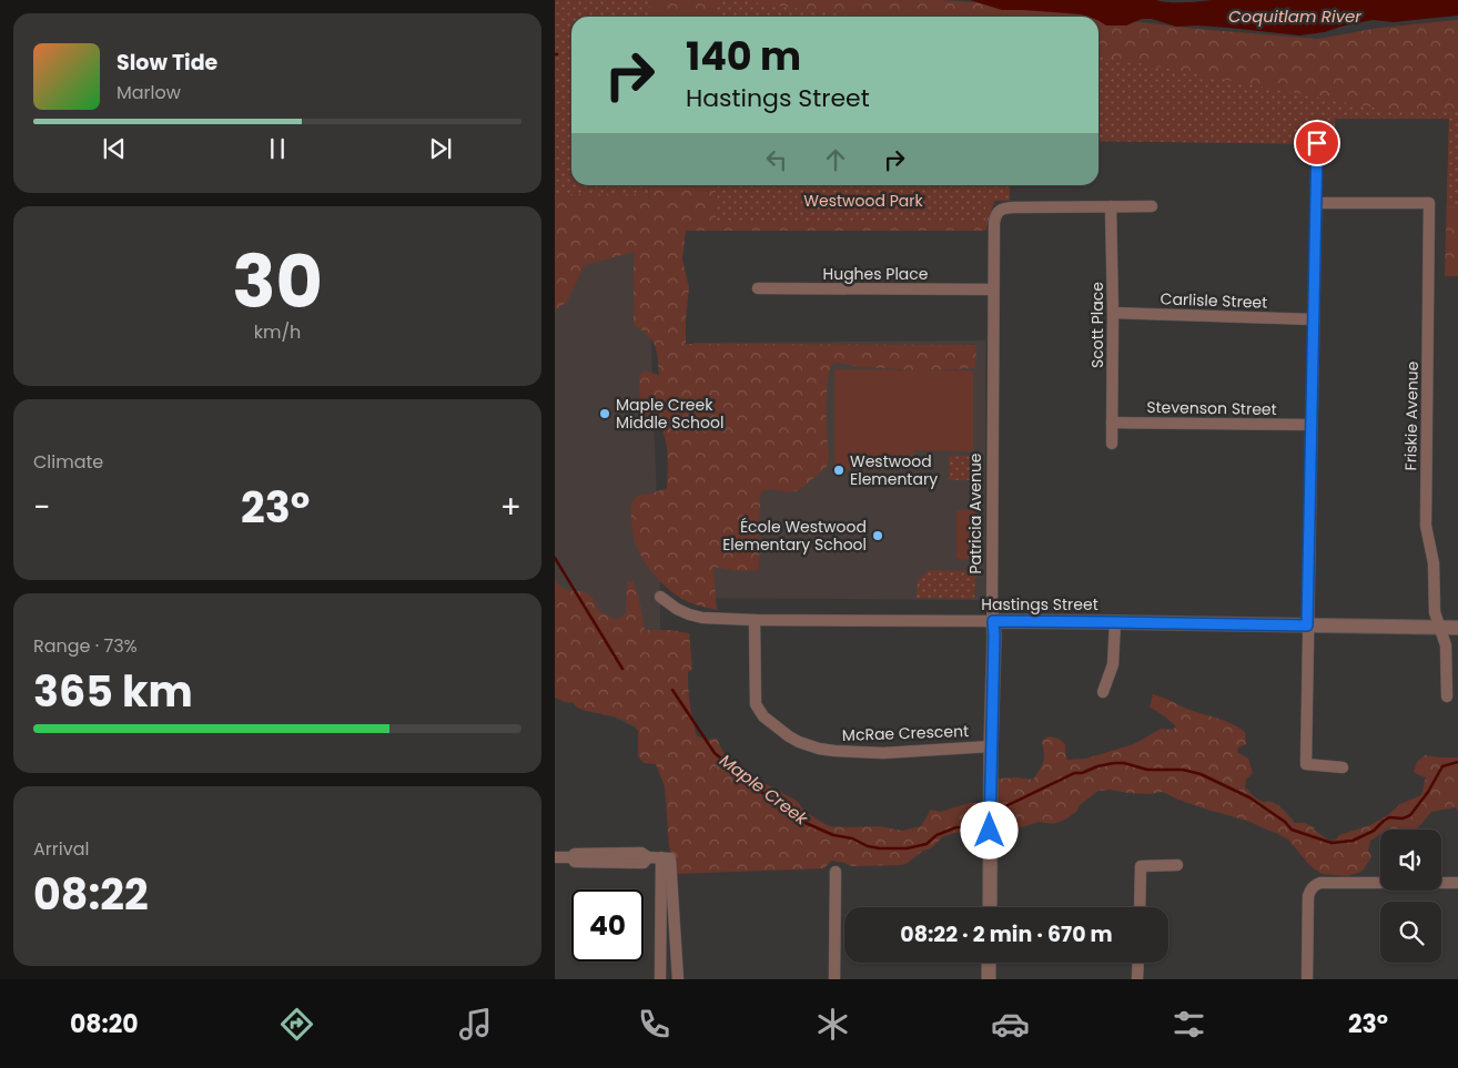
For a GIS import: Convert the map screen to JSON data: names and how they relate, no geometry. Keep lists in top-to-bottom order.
{
  "streets": {
    "street": [
      "Hughes Place",
      "Carlisle Street",
      "Scott Place",
      "Stevenson Street",
      "Friskie Avenue",
      "Patricia Avenue",
      "Hastings Street",
      "McRae Crescent"
    ]
  },
  "crossings": [
    ["Hughes Place", "Patricia Avenue"],
    ["Carlisle Street", "Scott Place"],
    ["Scott Place", "Stevenson Street"],
    ["Scott Place", "Patricia Avenue"],
    ["Friskie Avenue", "Hastings Street"],
    ["Patricia Avenue", "Hastings Street"],
    ["Patricia Avenue", "McRae Crescent"],
    ["Hastings Street", "McRae Crescent"]
  ],
  "water": ["Coquitlam River", "Maple Creek"],
  "parks": ["Westwood Park"],
  "places": ["Maple Creek Middle School", "Westwood Elementary", "École Westwood Elementary School"],
  "page": {
    "turn": ["140 m", "Hastings Street"],
    "song": ["Slow Tide", "Marlow"],
    "tile": [
      ["30", "km/h"],
      "Climate",
      ["Range · 73%", "365 km"],
      ["Arrival", "08:22"]
    ],
    "heat": ["−", "23°", "+"],
    "limit": "40",
    "trip": "08:22 · 2 min · 670 m",
    "tabs": ["08:20", "23°"]
  }
}
